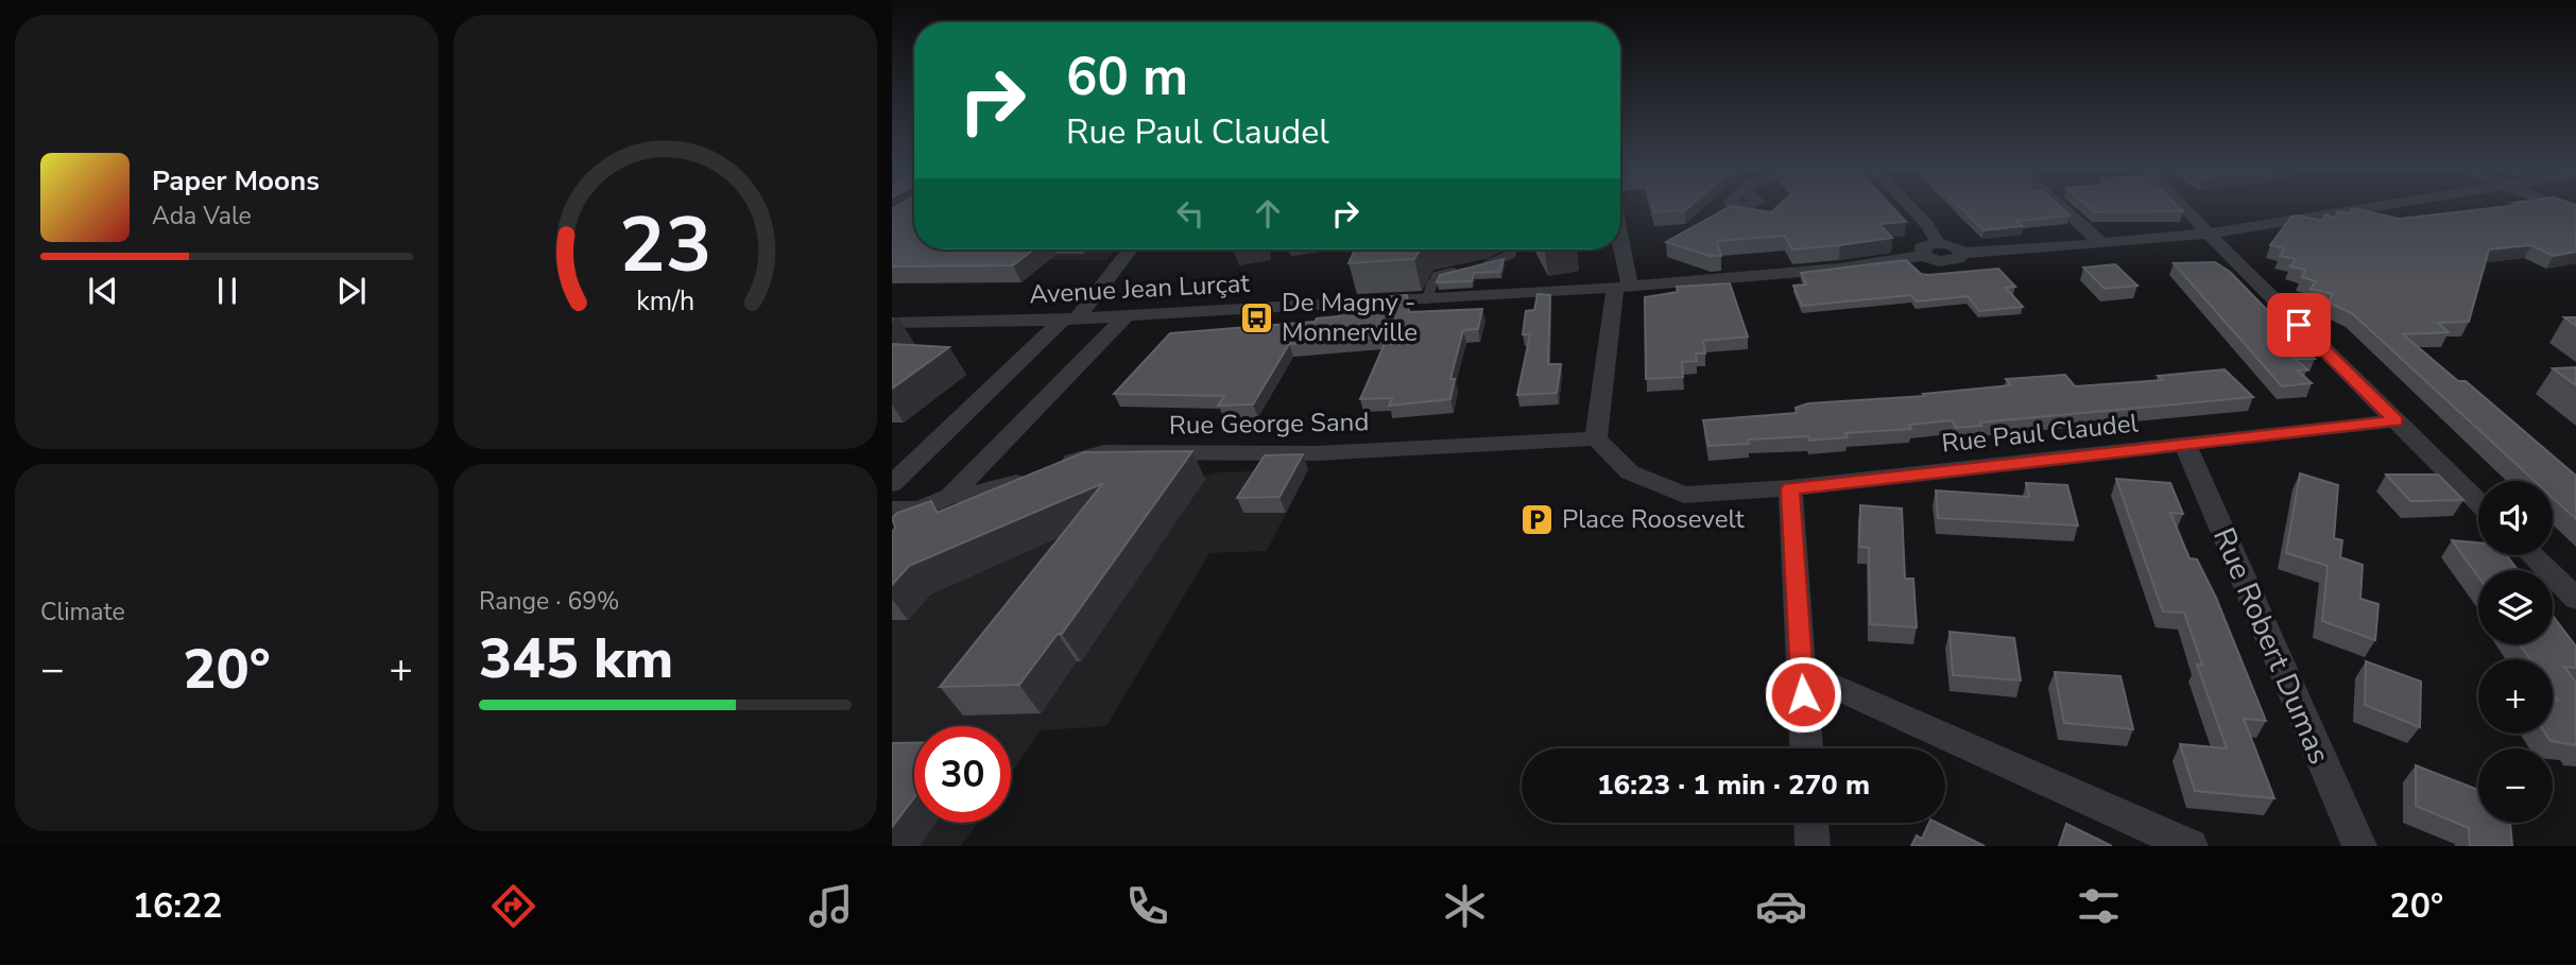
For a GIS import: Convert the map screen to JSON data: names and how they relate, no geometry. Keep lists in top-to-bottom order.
{
  "streets": {
    "street": [
      "Avenue Jean Lurçat",
      "Rue George Sand",
      "Rue Paul Claudel",
      "Rue Robert Dumas"
    ]
  },
  "crossings": [
    ["Rue George Sand", "Rue Paul Claudel"],
    ["Rue Paul Claudel", "Rue Robert Dumas"]
  ],
  "places": {
    "bus stop": ["De Magny - Monnerville"],
    "parking": ["Place Roosevelt"]
  },
  "page": {
    "turn": ["60 m", "Rue Paul Claudel"],
    "song": ["Paper Moons", "Ada Vale"],
    "tile": [
      "Climate",
      ["Range · 69%", "345 km"]
    ],
    "map_buttons": ["+", "−"],
    "heat": ["−", "20°", "+"],
    "limit": "30",
    "trip": "16:23 · 1 min · 270 m",
    "tabs": ["16:22", "20°"],
    "gauge": ["23", "km/h"]
  }
}
